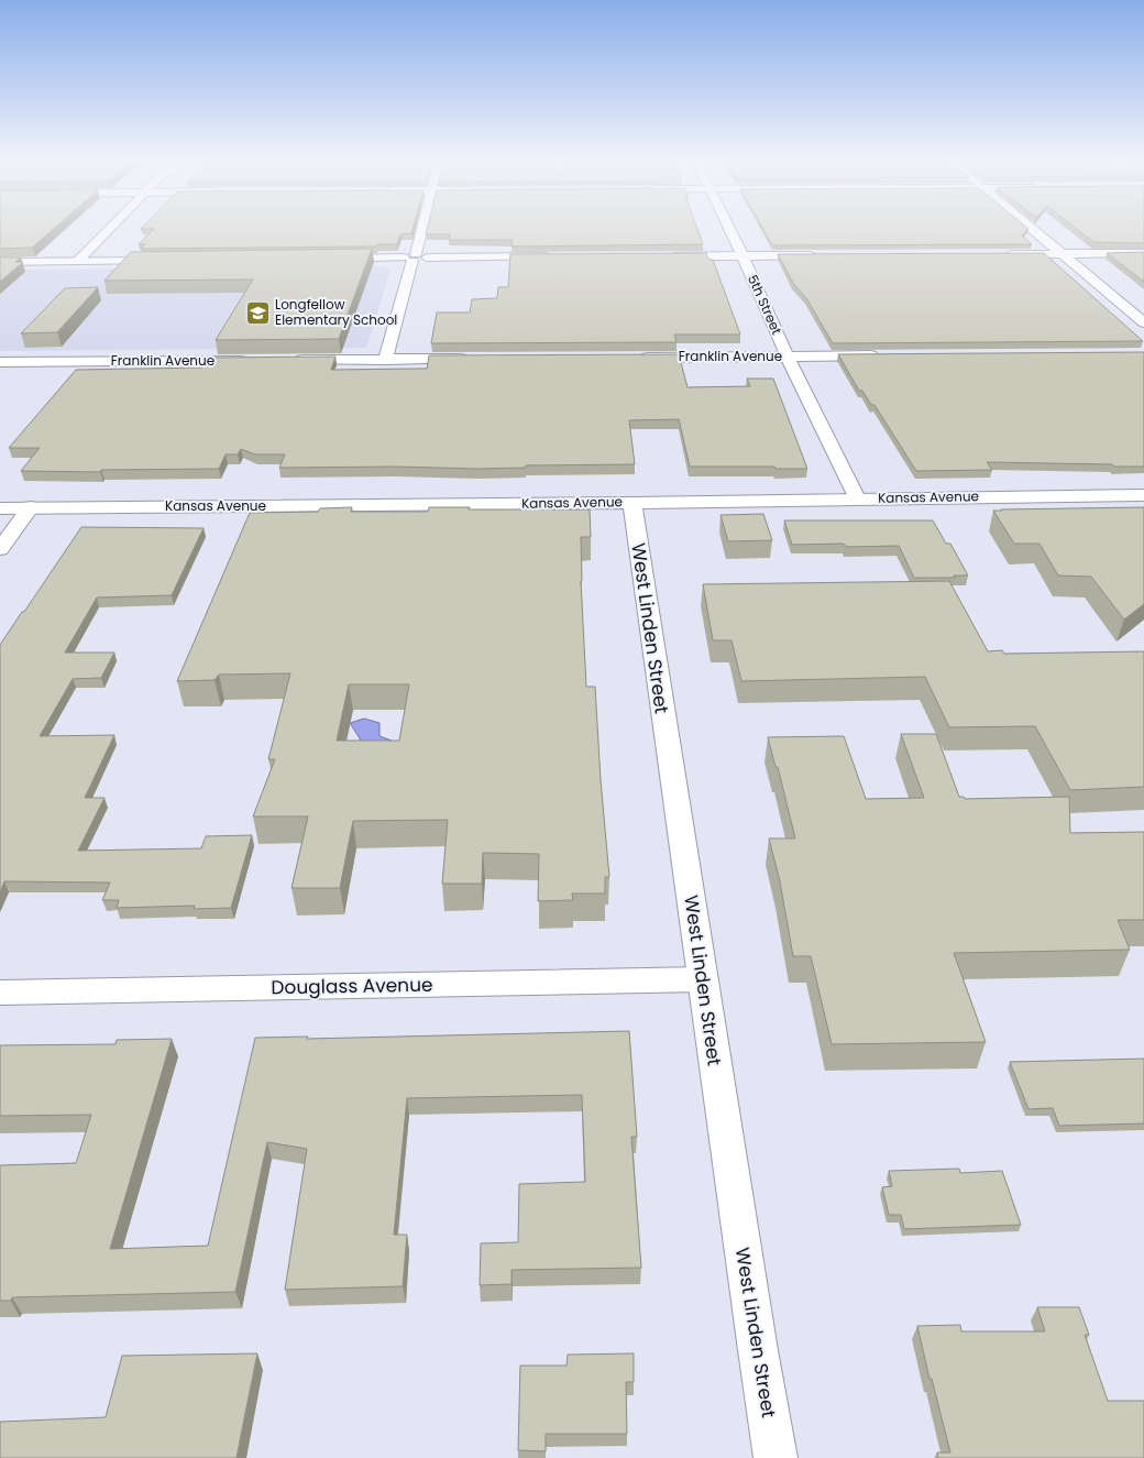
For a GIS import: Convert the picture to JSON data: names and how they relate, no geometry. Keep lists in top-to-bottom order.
{
  "streets": {
    "street": [
      "5th Street",
      "Franklin Avenue",
      "Kansas Avenue",
      "West Linden Street",
      "Douglass Avenue"
    ]
  },
  "crossings": [
    ["5th Street", "Franklin Avenue"],
    ["5th Street", "Kansas Avenue"],
    ["Kansas Avenue", "West Linden Street"],
    ["West Linden Street", "Douglass Avenue"]
  ],
  "places": {
    "school or university": ["Longfellow Elementary School"]
  }
}
